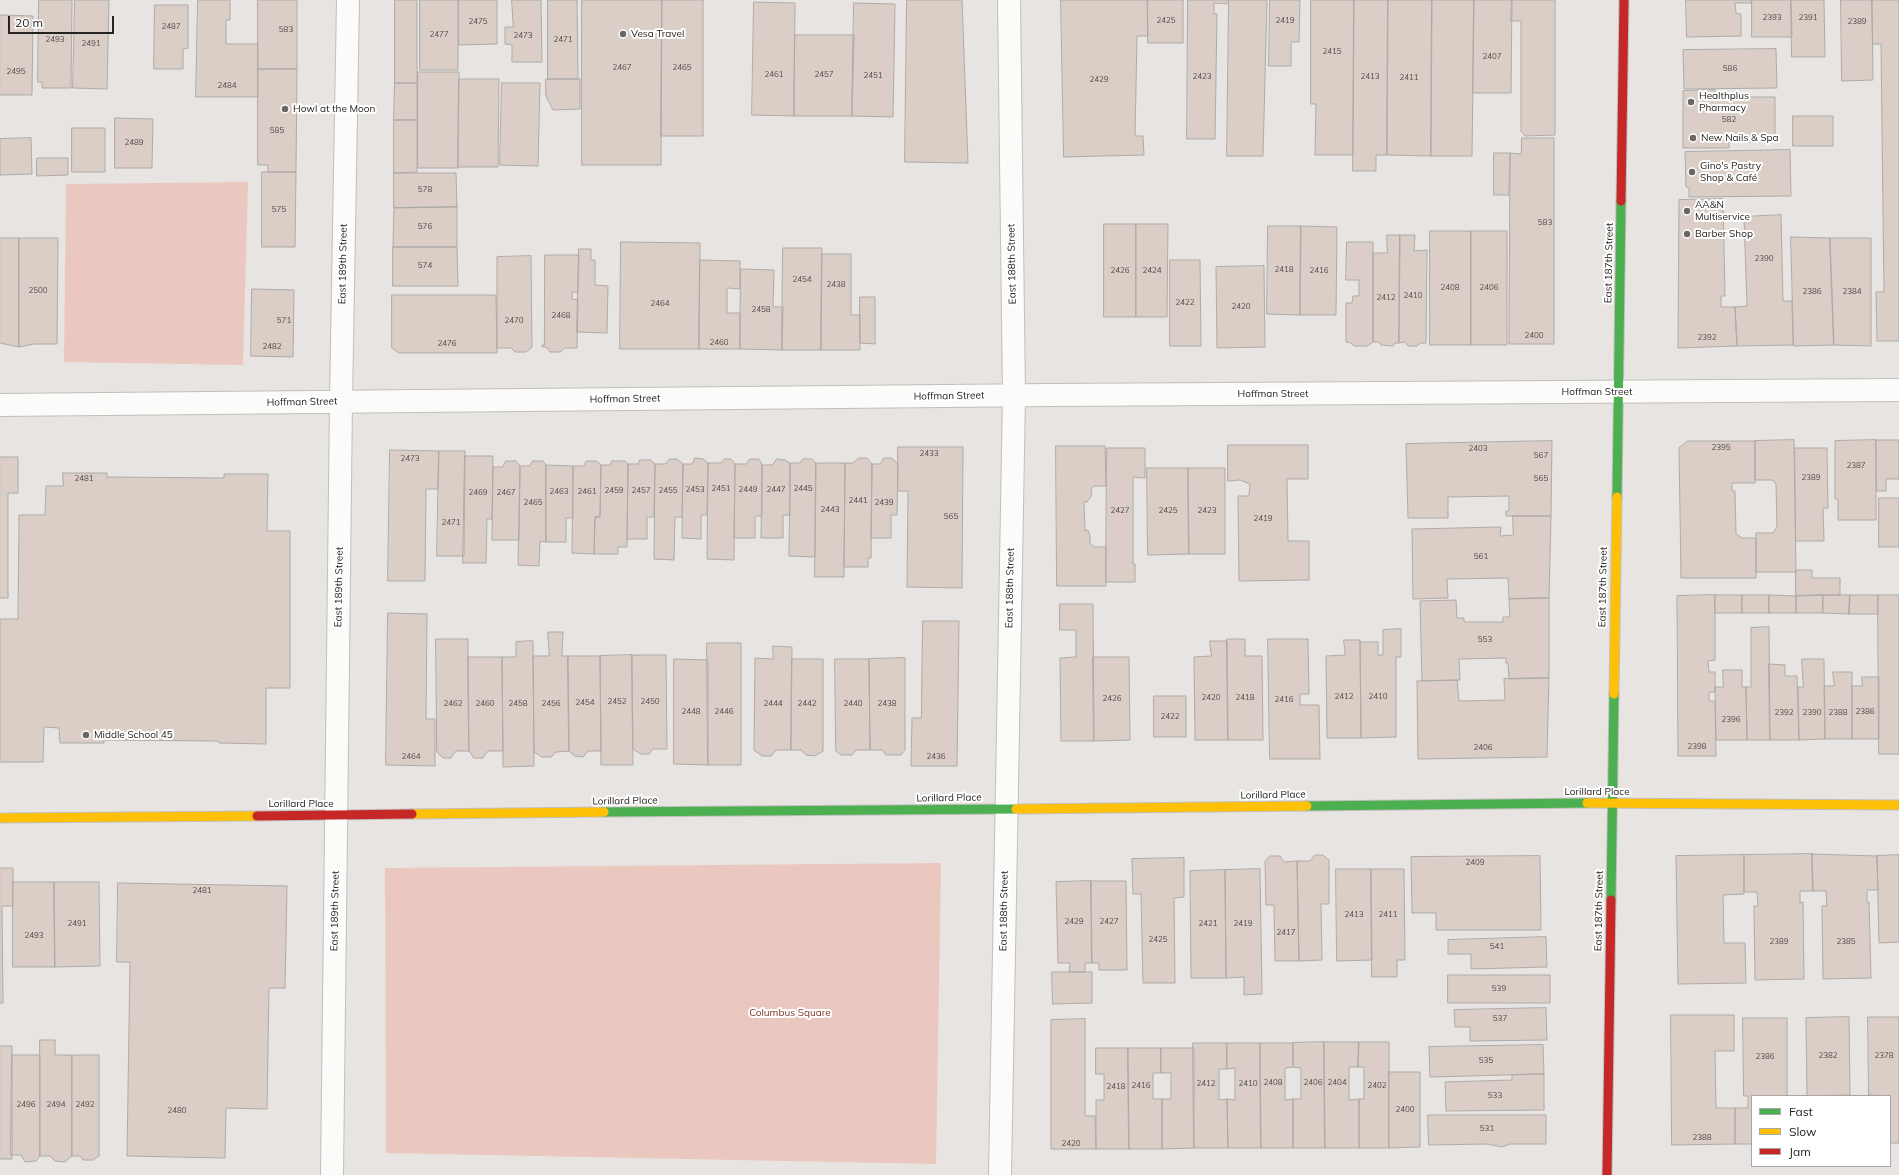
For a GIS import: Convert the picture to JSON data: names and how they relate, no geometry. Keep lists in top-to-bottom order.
{
  "streets": {
    "street": [
      "East 187th Street",
      "East 189th Street",
      "East 188th Street",
      "Hoffman Street",
      "Lorillard Place"
    ]
  },
  "crossings": [
    ["East 187th Street", "Hoffman Street"],
    ["East 187th Street", "Lorillard Place"],
    ["East 189th Street", "Hoffman Street"],
    ["East 189th Street", "Lorillard Place"],
    ["East 188th Street", "Hoffman Street"],
    ["East 188th Street", "Lorillard Place"]
  ],
  "parks": ["Columbus Square"],
  "places": [
    "Vesa Travel",
    "Healthplus Pharmacy",
    "Howl at the Moon",
    "New Nails & Spa",
    "Gino's Pastry Shop & Café",
    "AA&N Multiservice",
    "Barber Shop",
    "Middle School 45"
  ],
  "house_numbers": [
    "2393",
    "2391",
    "2425",
    "2419",
    "2475",
    "2389",
    "2487",
    "583",
    "2477",
    "2473",
    "2493",
    "2471",
    "2491",
    "2415",
    "2407",
    "2467",
    "2465",
    "586",
    "2495",
    "2461",
    "2457",
    "2451",
    "2423",
    "2413",
    "2411",
    "2429",
    "2484",
    "582",
    "585",
    "2489",
    "578",
    "575",
    "583",
    "576",
    "2390",
    "574",
    "2418",
    "2426",
    "2424",
    "2416",
    "2454",
    "2438",
    "2408",
    "2406",
    "2500",
    "2386",
    "2384",
    "2410",
    "2412",
    "2422",
    "2464",
    "2420",
    "2458",
    "2468",
    "571",
    "2470",
    "2400",
    "2392",
    "2460",
    "2476",
    "2482",
    "2395",
    "2403",
    "2433",
    "567",
    "2473",
    "2387",
    "2389",
    "2481",
    "565",
    "2451",
    "2445",
    "2453",
    "2449",
    "2447",
    "2459",
    "2457",
    "2455",
    "2463",
    "2461",
    "2469",
    "2467",
    "2441",
    "2465",
    "2439",
    "2443",
    "2427",
    "2425",
    "2423",
    "565",
    "2419",
    "2471",
    "561",
    "553",
    "2412",
    "2410",
    "2420",
    "2418",
    "2426",
    "2416",
    "2452",
    "2450",
    "2454",
    "2462",
    "2460",
    "2458",
    "2456",
    "2444",
    "2442",
    "2440",
    "2438",
    "2448",
    "2446",
    "2386",
    "2392",
    "2390",
    "2388",
    "2422",
    "2396",
    "2398",
    "2406",
    "2464",
    "2436",
    "2409",
    "2481",
    "2413",
    "2411",
    "2429",
    "2427",
    "2491",
    "2421",
    "2419",
    "2417",
    "2493",
    "2425",
    "2389",
    "2385",
    "541",
    "539",
    "537",
    "2382",
    "2378",
    "2386",
    "535",
    "2408",
    "2406",
    "2404",
    "2412",
    "2410",
    "2416",
    "2402",
    "2418",
    "533",
    "2496",
    "2494",
    "2492",
    "2400",
    "2480",
    "531",
    "2388",
    "2420"
  ],
  "legend": ["Fast", "Slow", "Jam"],
  "scale_bar": "20 m"
}
